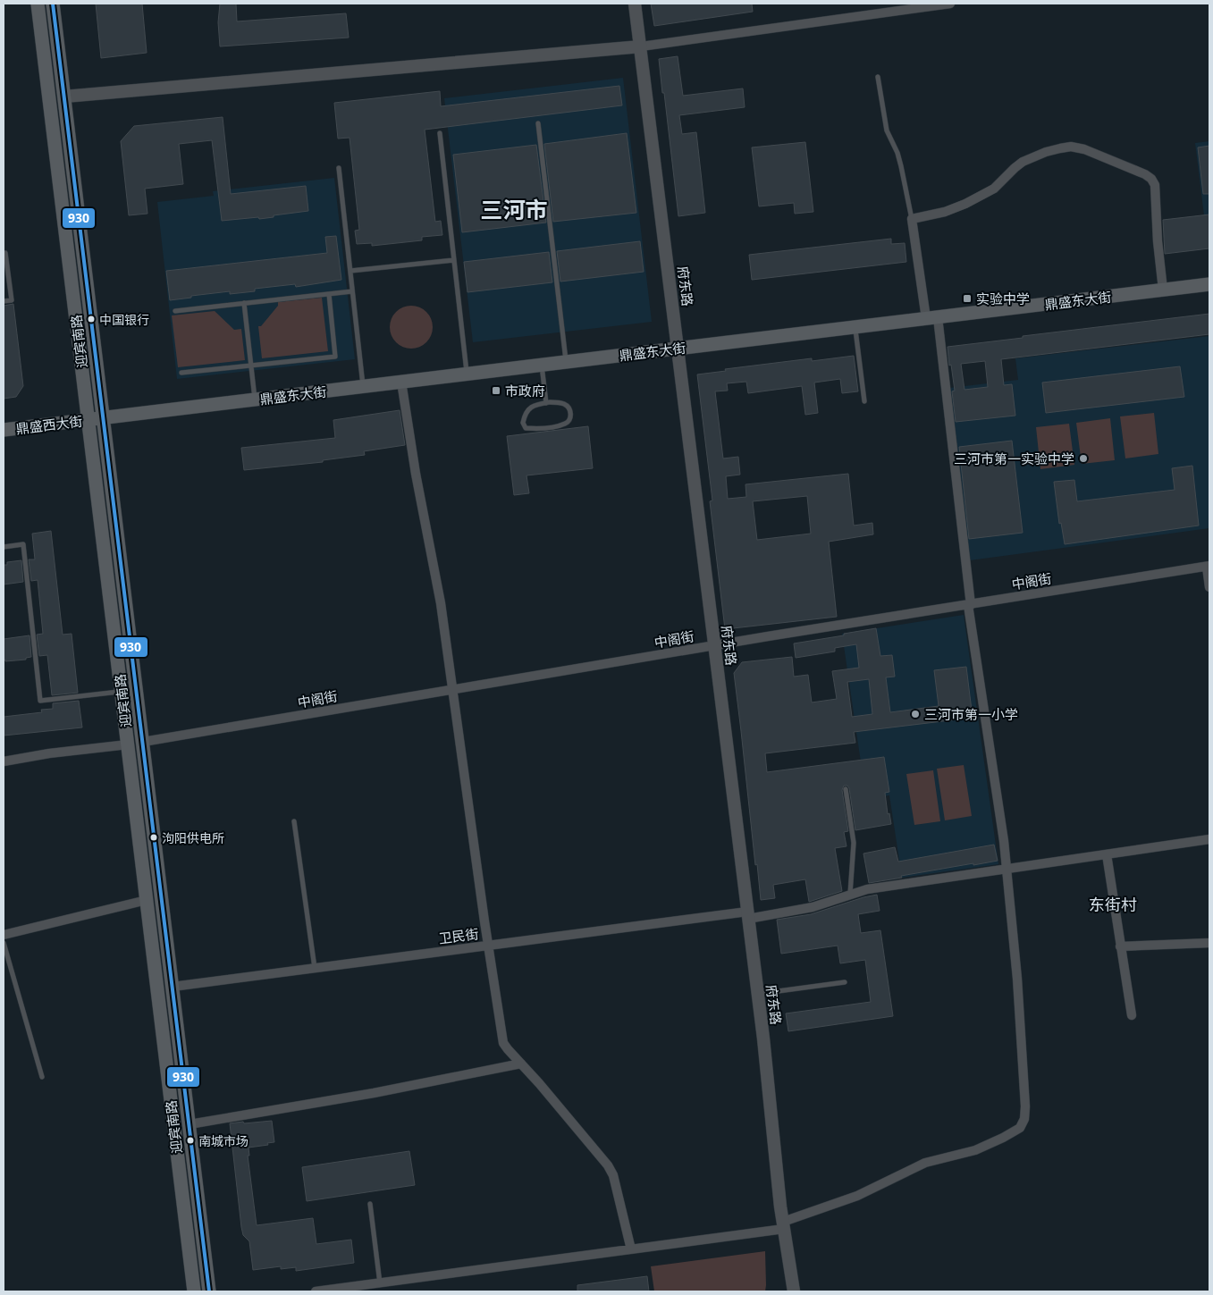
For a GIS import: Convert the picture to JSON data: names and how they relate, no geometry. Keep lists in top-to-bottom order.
{
  "streets": {
    "main road": ["鼎盛东大街", "迎宾南路", "鼎盛西大街"],
    "street": ["府东路", "中阁街", "卫民街"]
  },
  "crossings": [
    ["府东路", "鼎盛东大街"],
    ["府东路", "中阁街"],
    ["府东路", "卫民街"],
    ["鼎盛东大街", "迎宾南路"],
    ["鼎盛东大街", "鼎盛西大街"],
    ["迎宾南路", "鼎盛西大街"],
    ["迎宾南路", "中阁街"],
    ["迎宾南路", "卫民街"]
  ],
  "districts": ["三河市", "东街村"],
  "places": {
    "transit": ["实验中学", "市政府"],
    "other": [
      "中国银行",
      "三河市第一实验中学",
      "三河市第一小学",
      "泃阳供电所",
      "南城市场"
    ]
  },
  "lines": ["transit line 930"]
}
